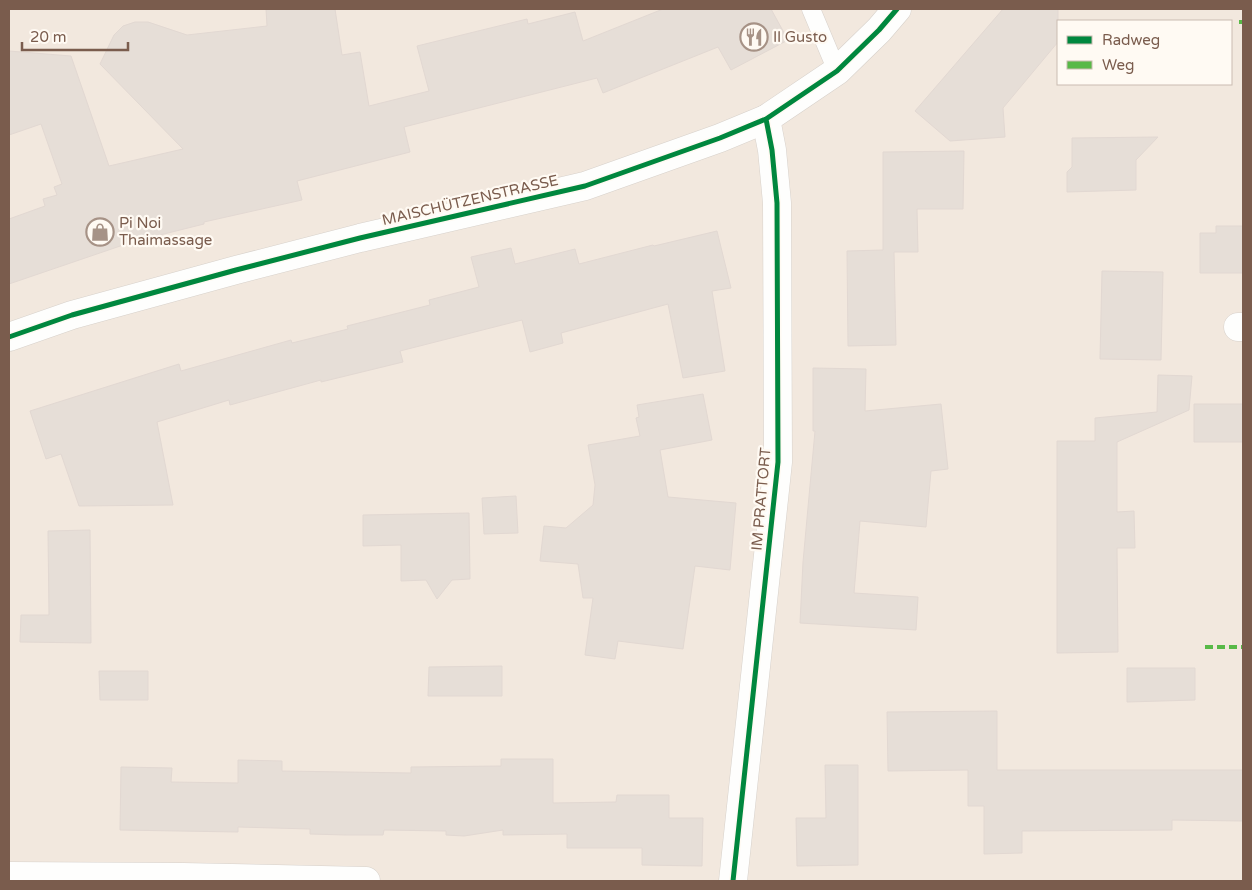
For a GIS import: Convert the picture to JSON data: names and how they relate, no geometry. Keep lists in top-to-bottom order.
{
  "streets": {
    "street": ["MAISCHÜTZENSTRASSE", "IM PRATTORT"]
  },
  "crossings": [
    ["MAISCHÜTZENSTRASSE", "IM PRATTORT"]
  ],
  "places": {
    "restaurant": ["Il Gusto"],
    "shop": ["Pi Noi Thaimassage"]
  },
  "legend": ["Radweg", "Weg"],
  "scale_bar": "20 m"
}
